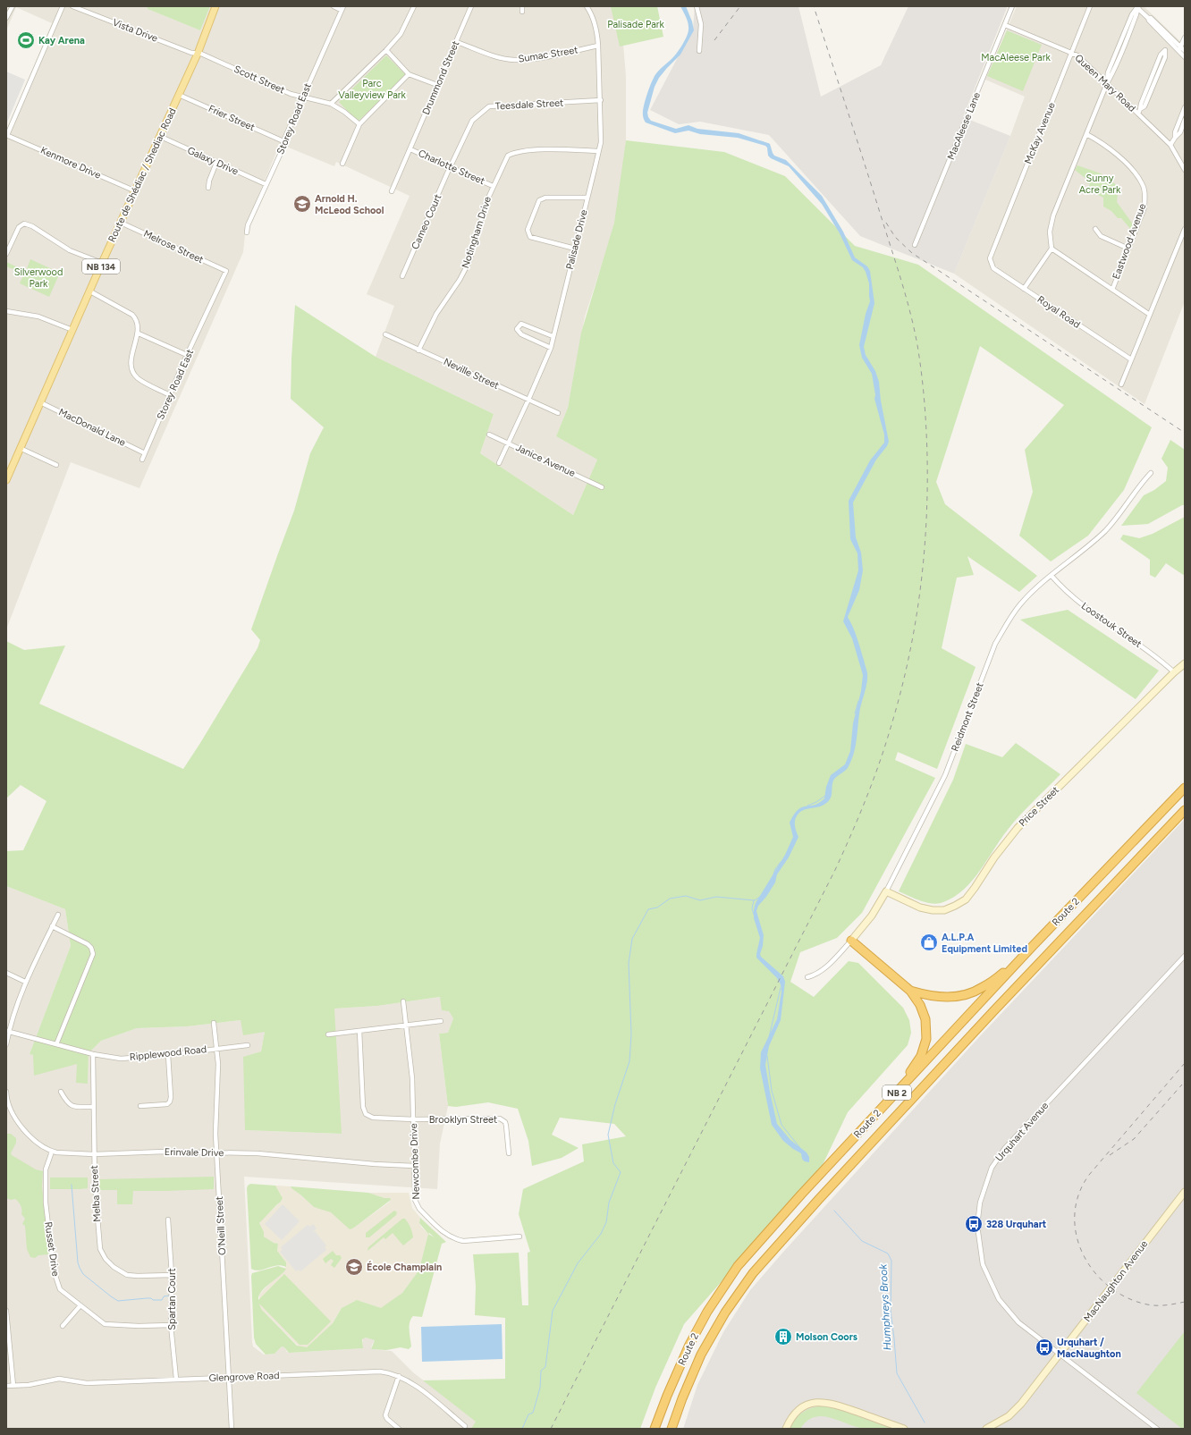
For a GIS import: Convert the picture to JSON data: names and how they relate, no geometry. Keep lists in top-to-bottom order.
{
  "streets": {
    "highway": ["Route 2", "NB 2"],
    "main road": ["Route de Shédiac / Shediac Road", "NB 134"],
    "street": [
      "Vista Drive",
      "Sumac Street",
      "Drummond Street",
      "Scott Street",
      "Queen Mary Road",
      "Teesdale Street",
      "Frier Street",
      "Storey Road East",
      "MacAleese Lane",
      "McKay Avenue",
      "Galaxy Drive",
      "Kenmore Drive",
      "Charlotte Street",
      "Cameo Court",
      "Notingham Drive",
      "Palisade Drive",
      "Eastwood Avenue",
      "Melrose Street",
      "Royal Road",
      "Neville Street",
      "MacDonald Lane",
      "Janice Avenue",
      "Loostouk Street",
      "Reidmont Street",
      "Price Street",
      "Ripplewood Road",
      "Brooklyn Street",
      "Urquhart Avenue",
      "Erinvale Drive",
      "Newcombe Drive",
      "Melba Street",
      "O'Neill Street",
      "Russet Drive",
      "MacNaughton Avenue",
      "Spartan Court",
      "Glengrove Road"
    ]
  },
  "crossings": [
    ["Vista Drive", "Scott Street"],
    ["Vista Drive", "Route de Shédiac / Shediac Road"],
    ["Sumac Street", "Drummond Street"],
    ["Sumac Street", "Palisade Drive"],
    ["Drummond Street", "Charlotte Street"],
    ["Scott Street", "Storey Road East"],
    ["Scott Street", "Route de Shédiac / Shediac Road"],
    ["Queen Mary Road", "MacAleese Lane"],
    ["Queen Mary Road", "McKay Avenue"],
    ["Teesdale Street", "Charlotte Street"],
    ["Teesdale Street", "Cameo Court"],
    ["Teesdale Street", "Palisade Drive"],
    ["Frier Street", "Storey Road East"],
    ["Frier Street", "Route de Shédiac / Shediac Road"],
    ["Storey Road East", "Galaxy Drive"],
    ["Storey Road East", "Melrose Street"],
    ["Storey Road East", "MacDonald Lane"],
    ["McKay Avenue", "Royal Road"],
    ["Galaxy Drive", "Route de Shédiac / Shediac Road"],
    ["Kenmore Drive", "Route de Shédiac / Shediac Road"],
    ["Charlotte Street", "Cameo Court"],
    ["Charlotte Street", "Notingham Drive"],
    ["Route de Shédiac / Shediac Road", "Melrose Street"],
    ["Route de Shédiac / Shediac Road", "MacDonald Lane"],
    ["Notingham Drive", "Palisade Drive"],
    ["Notingham Drive", "Neville Street"],
    ["Palisade Drive", "Neville Street"],
    ["Palisade Drive", "Janice Avenue"],
    ["Loostouk Street", "Reidmont Street"],
    ["Loostouk Street", "Price Street"],
    ["Reidmont Street", "Price Street"],
    ["Ripplewood Road", "Melba Street"],
    ["Ripplewood Road", "O'Neill Street"],
    ["Brooklyn Street", "Newcombe Drive"],
    ["Urquhart Avenue", "MacNaughton Avenue"],
    ["Erinvale Drive", "Newcombe Drive"],
    ["Erinvale Drive", "Melba Street"],
    ["Erinvale Drive", "O'Neill Street"],
    ["Erinvale Drive", "Russet Drive"],
    ["Melba Street", "Spartan Court"],
    ["O'Neill Street", "Glengrove Road"],
    ["Russet Drive", "Spartan Court"],
    ["Spartan Court", "Glengrove Road"]
  ],
  "water": ["Humphreys Brook"],
  "parks": [
    "Palisade Park",
    "MacAleese Park",
    "Parc Valleyview Park",
    "Sunny Acre Park",
    "Silverwood Park"
  ],
  "places": {
    "sports": ["Kay Arena"],
    "school or university": ["Arnold H. McLeod School", "École Champlain"],
    "shop": ["A.L.P.A Equipment Limited"],
    "bus stop": ["328 Urquhart", "Urquhart / MacNaughton"],
    "building": ["Molson Coors"]
  }
}
